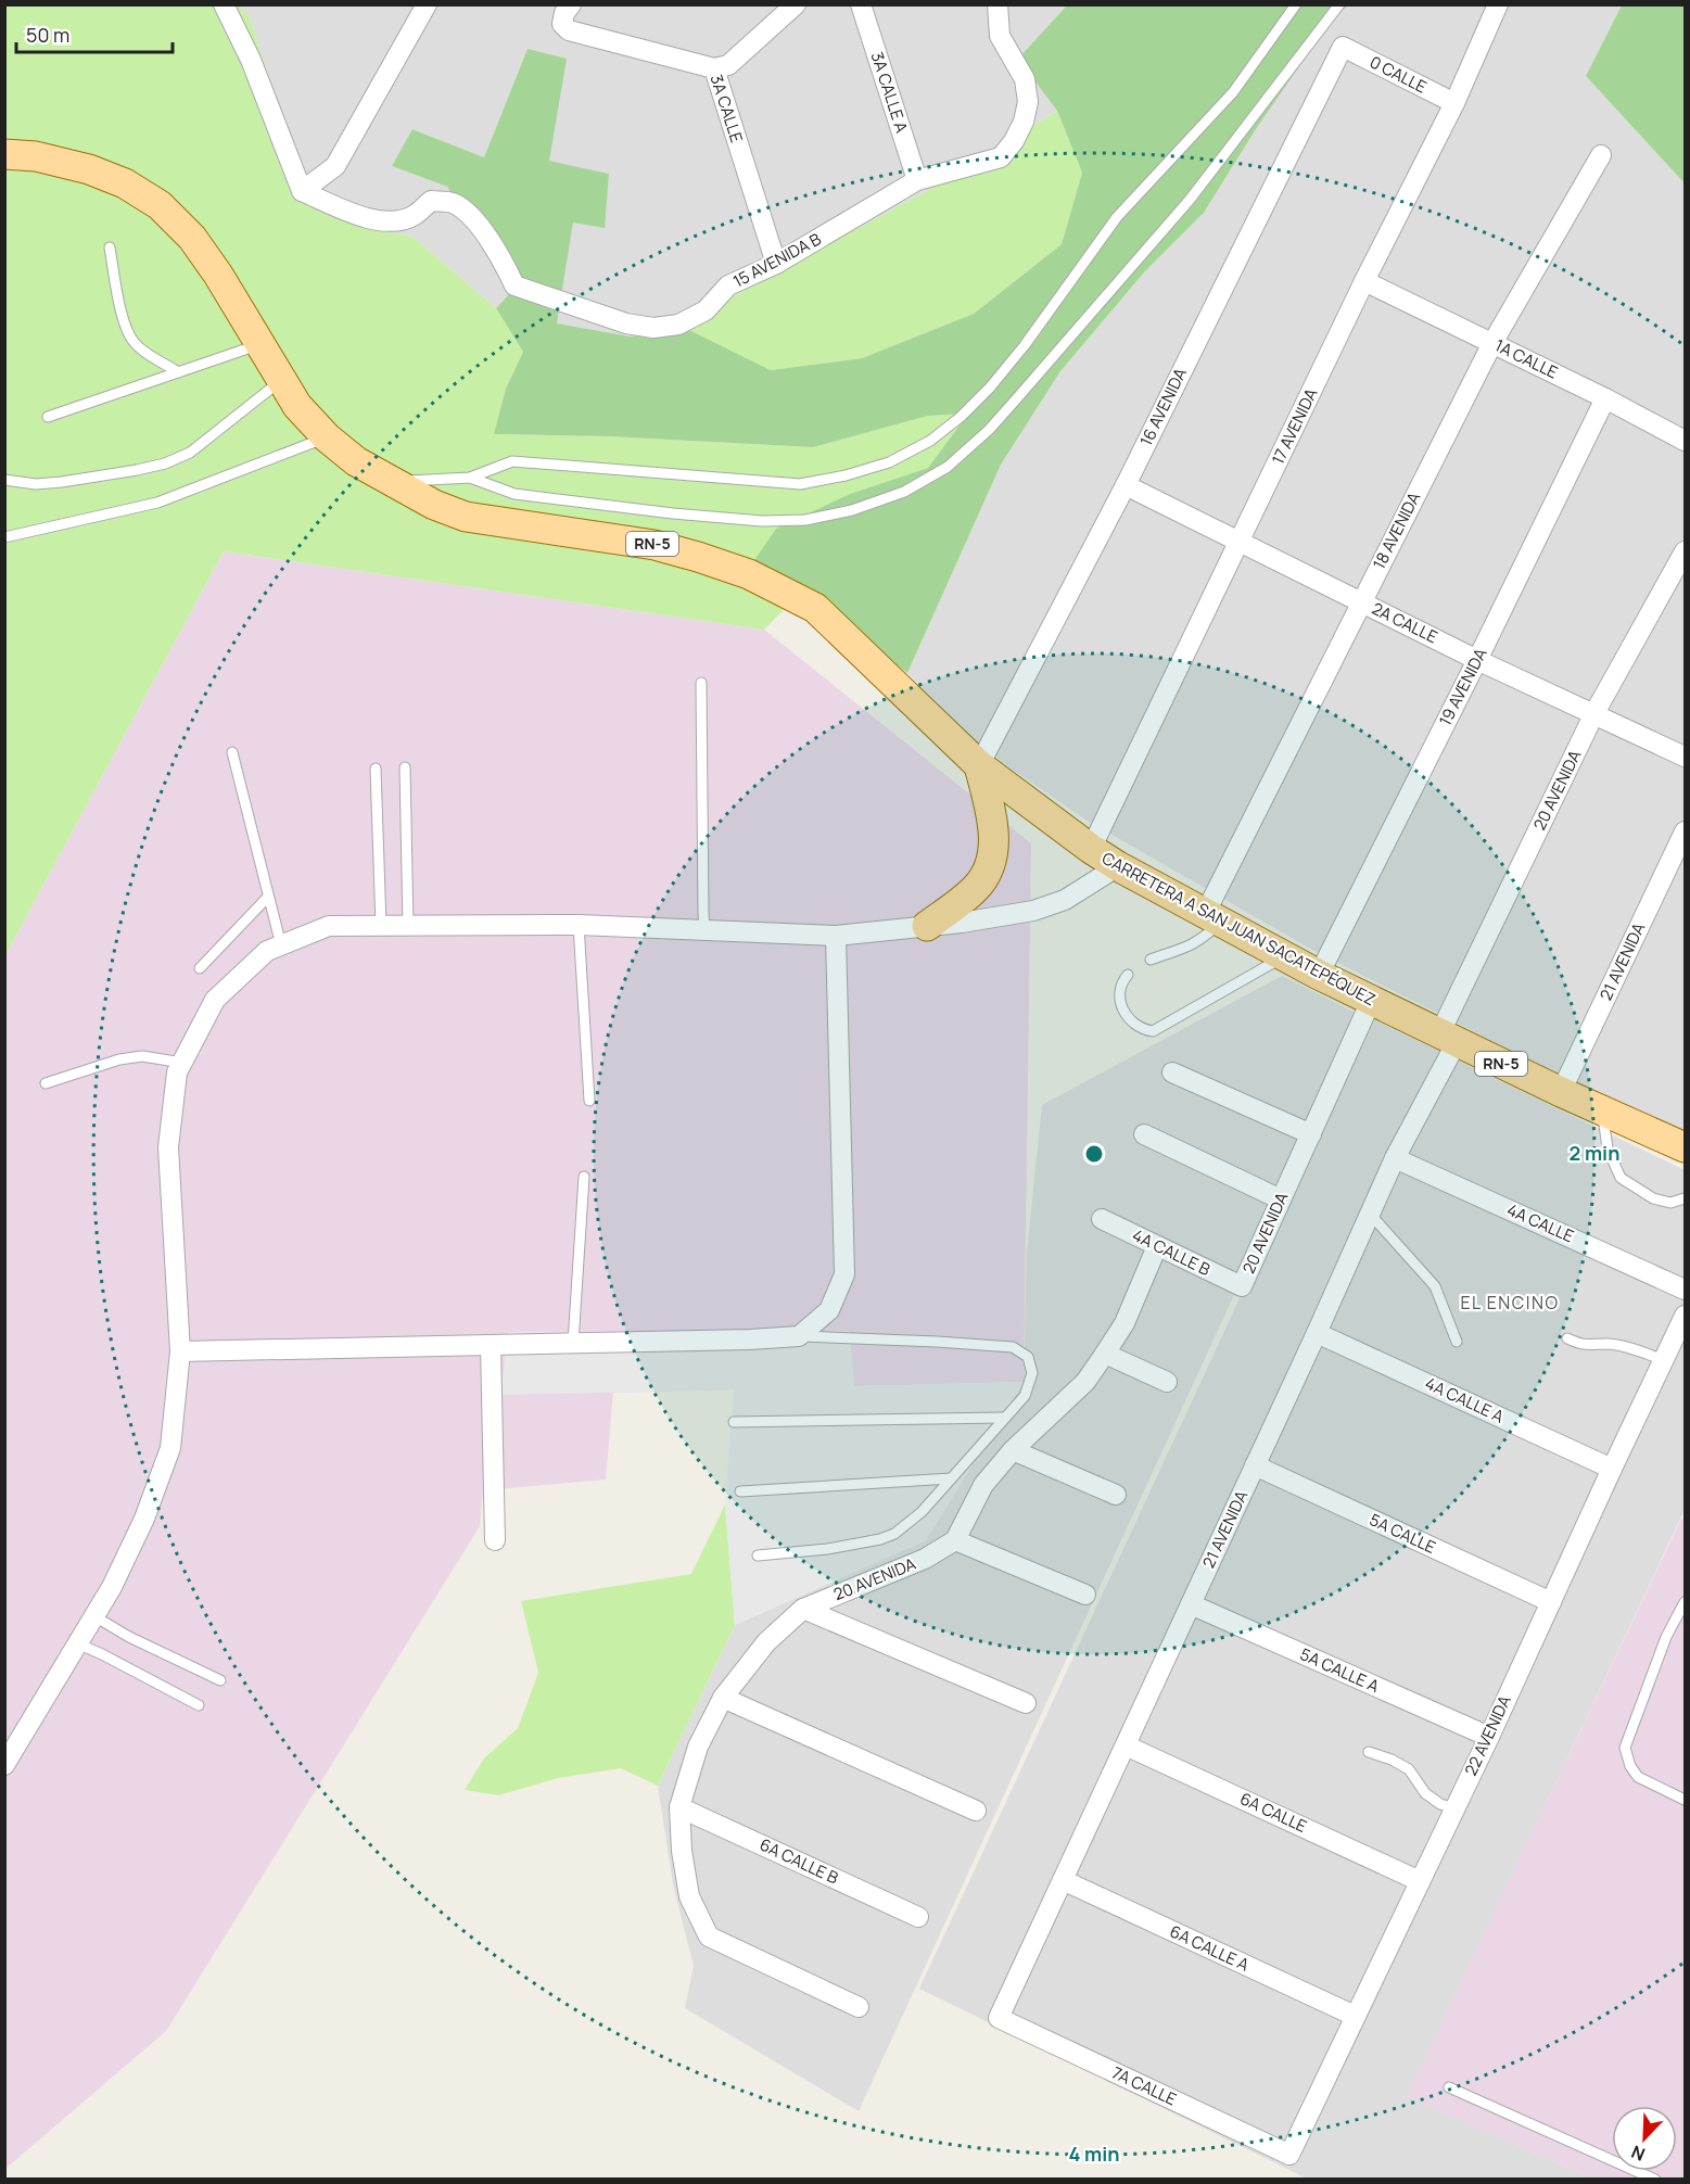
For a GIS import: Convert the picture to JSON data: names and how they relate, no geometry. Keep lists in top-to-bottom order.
{
  "streets": {
    "main road": ["RN-5", "CARRETERA A SAN JUAN SACATEPÉQUEZ"],
    "street": [
      "0 CALLE",
      "3A CALLE A",
      "3A CALLE",
      "15 AVENIDA B",
      "1A CALLE",
      "16 AVENIDA",
      "17 AVENIDA",
      "18 AVENIDA",
      "2A CALLE",
      "19 AVENIDA",
      "20 AVENIDA",
      "21 AVENIDA",
      "4A CALLE",
      "4A CALLE B",
      "4A CALLE A",
      "5A CALLE",
      "5A CALLE A",
      "22 AVENIDA",
      "6A CALLE",
      "6A CALLE B",
      "6A CALLE A",
      "7A CALLE"
    ]
  },
  "crossings": [
    ["0 CALLE", "16 AVENIDA"],
    ["0 CALLE", "17 AVENIDA"],
    ["3A CALLE A", "15 AVENIDA B"],
    ["3A CALLE", "15 AVENIDA B"],
    ["1A CALLE", "17 AVENIDA"],
    ["1A CALLE", "18 AVENIDA"],
    ["1A CALLE", "19 AVENIDA"],
    ["16 AVENIDA", "2A CALLE"],
    ["16 AVENIDA", "CARRETERA A SAN JUAN SACATEPÉQUEZ"],
    ["17 AVENIDA", "2A CALLE"],
    ["17 AVENIDA", "CARRETERA A SAN JUAN SACATEPÉQUEZ"],
    ["18 AVENIDA", "2A CALLE"],
    ["18 AVENIDA", "CARRETERA A SAN JUAN SACATEPÉQUEZ"],
    ["2A CALLE", "19 AVENIDA"],
    ["2A CALLE", "20 AVENIDA"],
    ["19 AVENIDA", "CARRETERA A SAN JUAN SACATEPÉQUEZ"],
    ["20 AVENIDA", "CARRETERA A SAN JUAN SACATEPÉQUEZ"],
    ["20 AVENIDA", "21 AVENIDA"],
    ["20 AVENIDA", "4A CALLE B"],
    ["20 AVENIDA", "6A CALLE B"],
    ["CARRETERA A SAN JUAN SACATEPÉQUEZ", "21 AVENIDA"],
    ["21 AVENIDA", "4A CALLE"],
    ["21 AVENIDA", "4A CALLE A"],
    ["21 AVENIDA", "5A CALLE"],
    ["21 AVENIDA", "5A CALLE A"],
    ["21 AVENIDA", "6A CALLE"],
    ["21 AVENIDA", "6A CALLE A"],
    ["21 AVENIDA", "7A CALLE"],
    ["4A CALLE A", "22 AVENIDA"],
    ["5A CALLE", "22 AVENIDA"],
    ["5A CALLE A", "22 AVENIDA"],
    ["22 AVENIDA", "6A CALLE"],
    ["22 AVENIDA", "6A CALLE A"],
    ["22 AVENIDA", "7A CALLE"]
  ],
  "districts": ["EL ENCINO"],
  "scale_bar": "50 m",
  "north": "bottom left",
  "rings": ["2 min", "4 min"]
}
